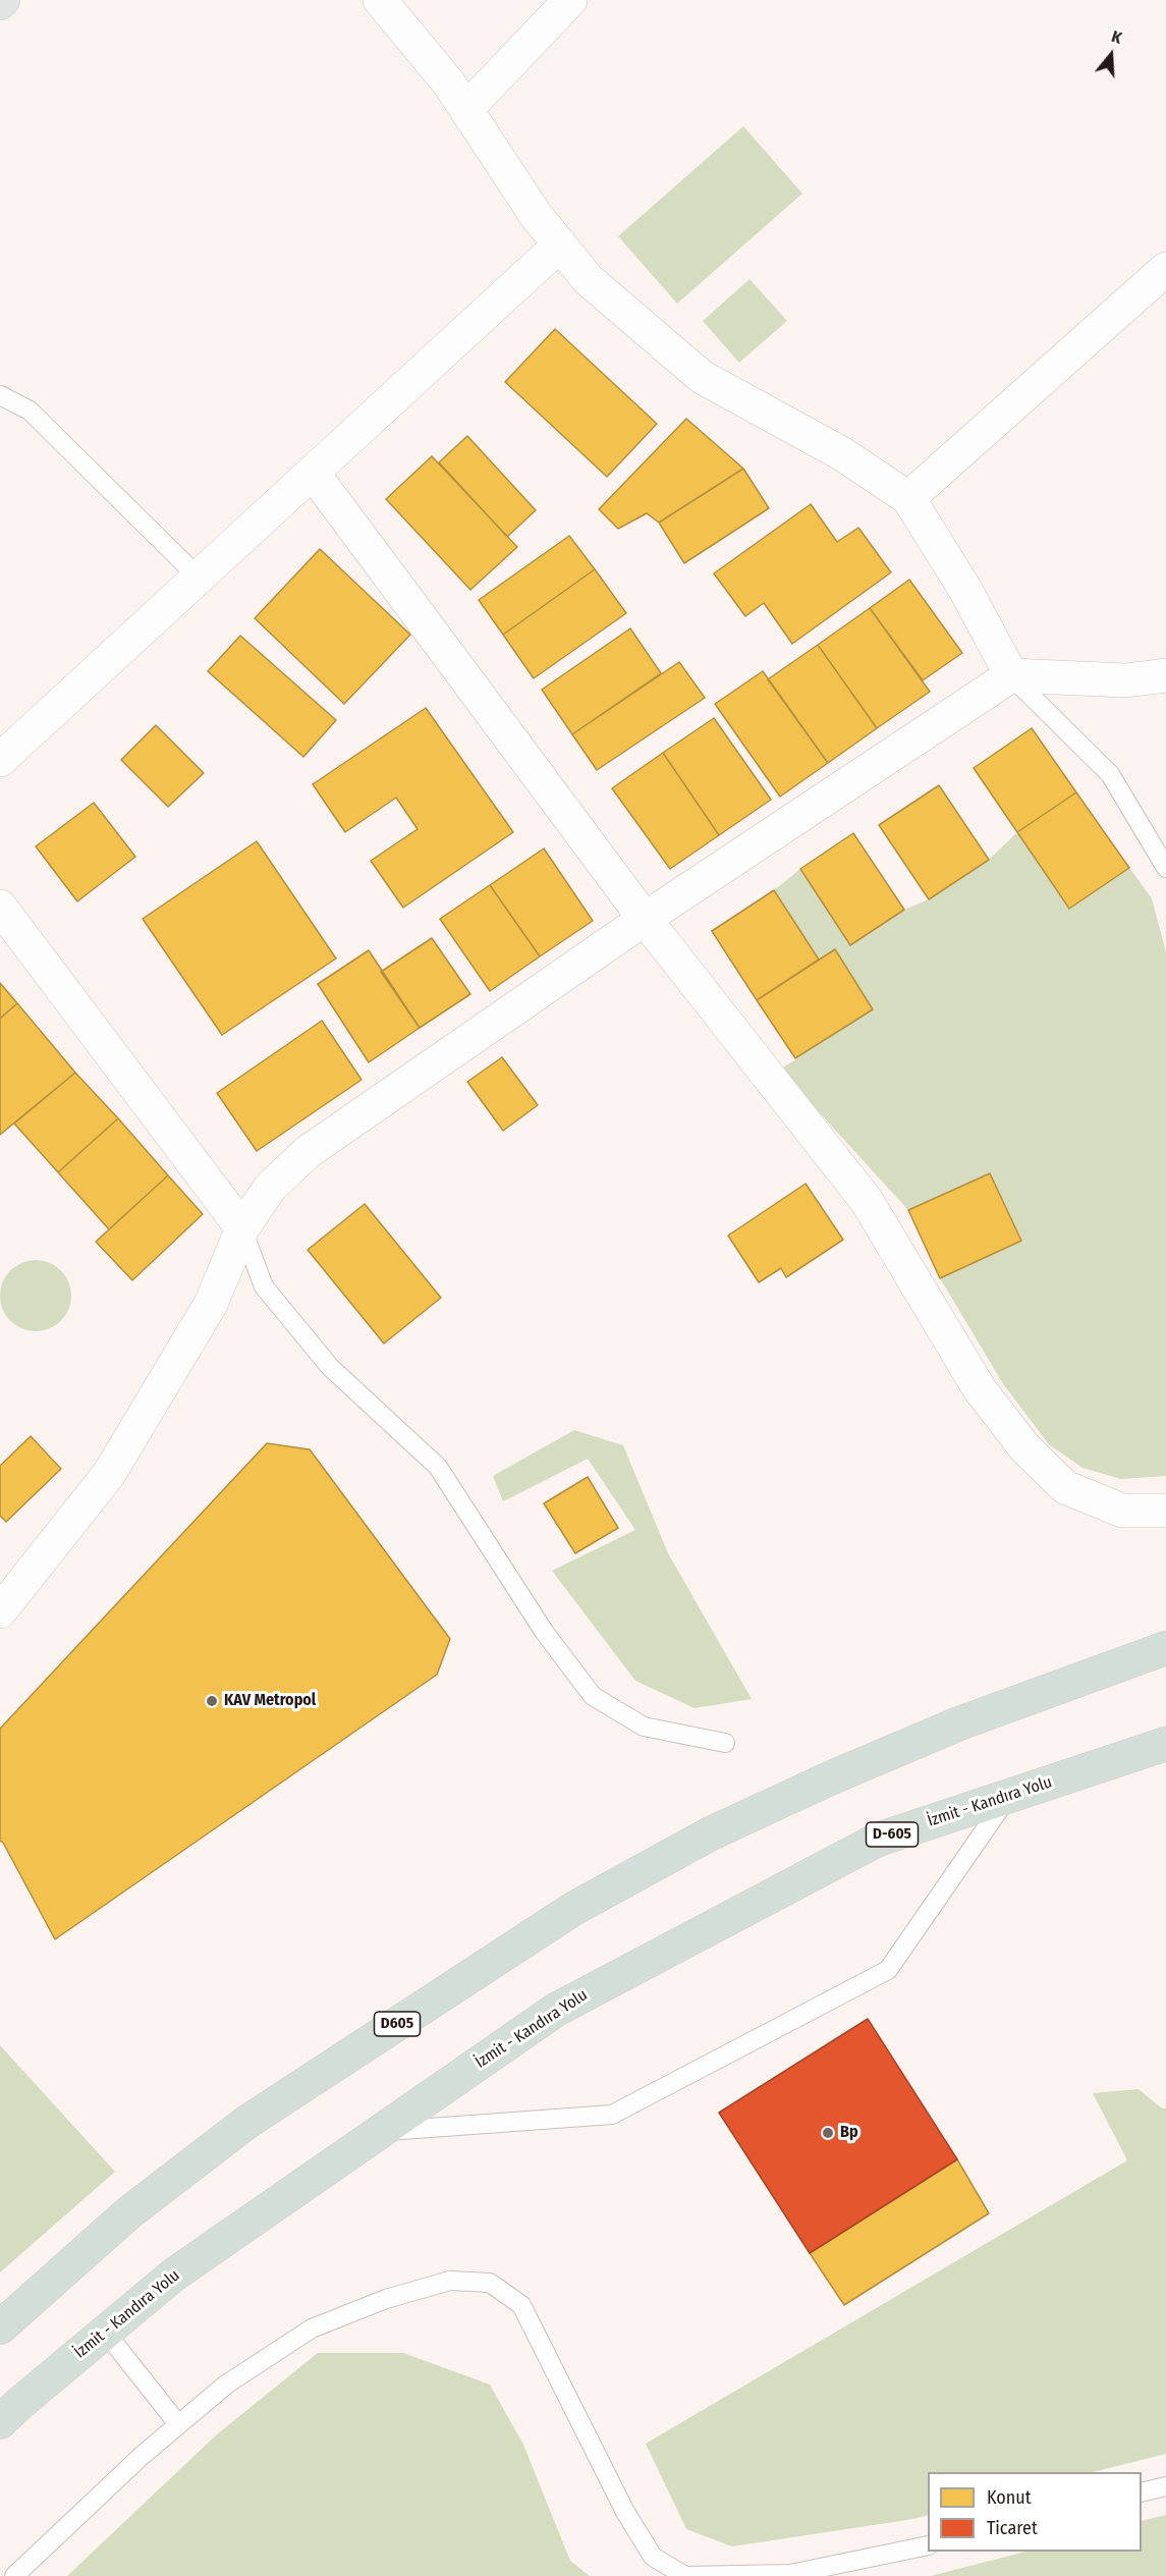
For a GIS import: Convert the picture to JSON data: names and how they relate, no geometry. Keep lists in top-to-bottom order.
{
  "streets": {
    "highway": ["İzmit - Kandıra Yolu", "D-605", "D605"]
  },
  "places": ["KAV Metropol", "Bp"],
  "legend": ["Konut", "Ticaret"],
  "north": "top"
}
